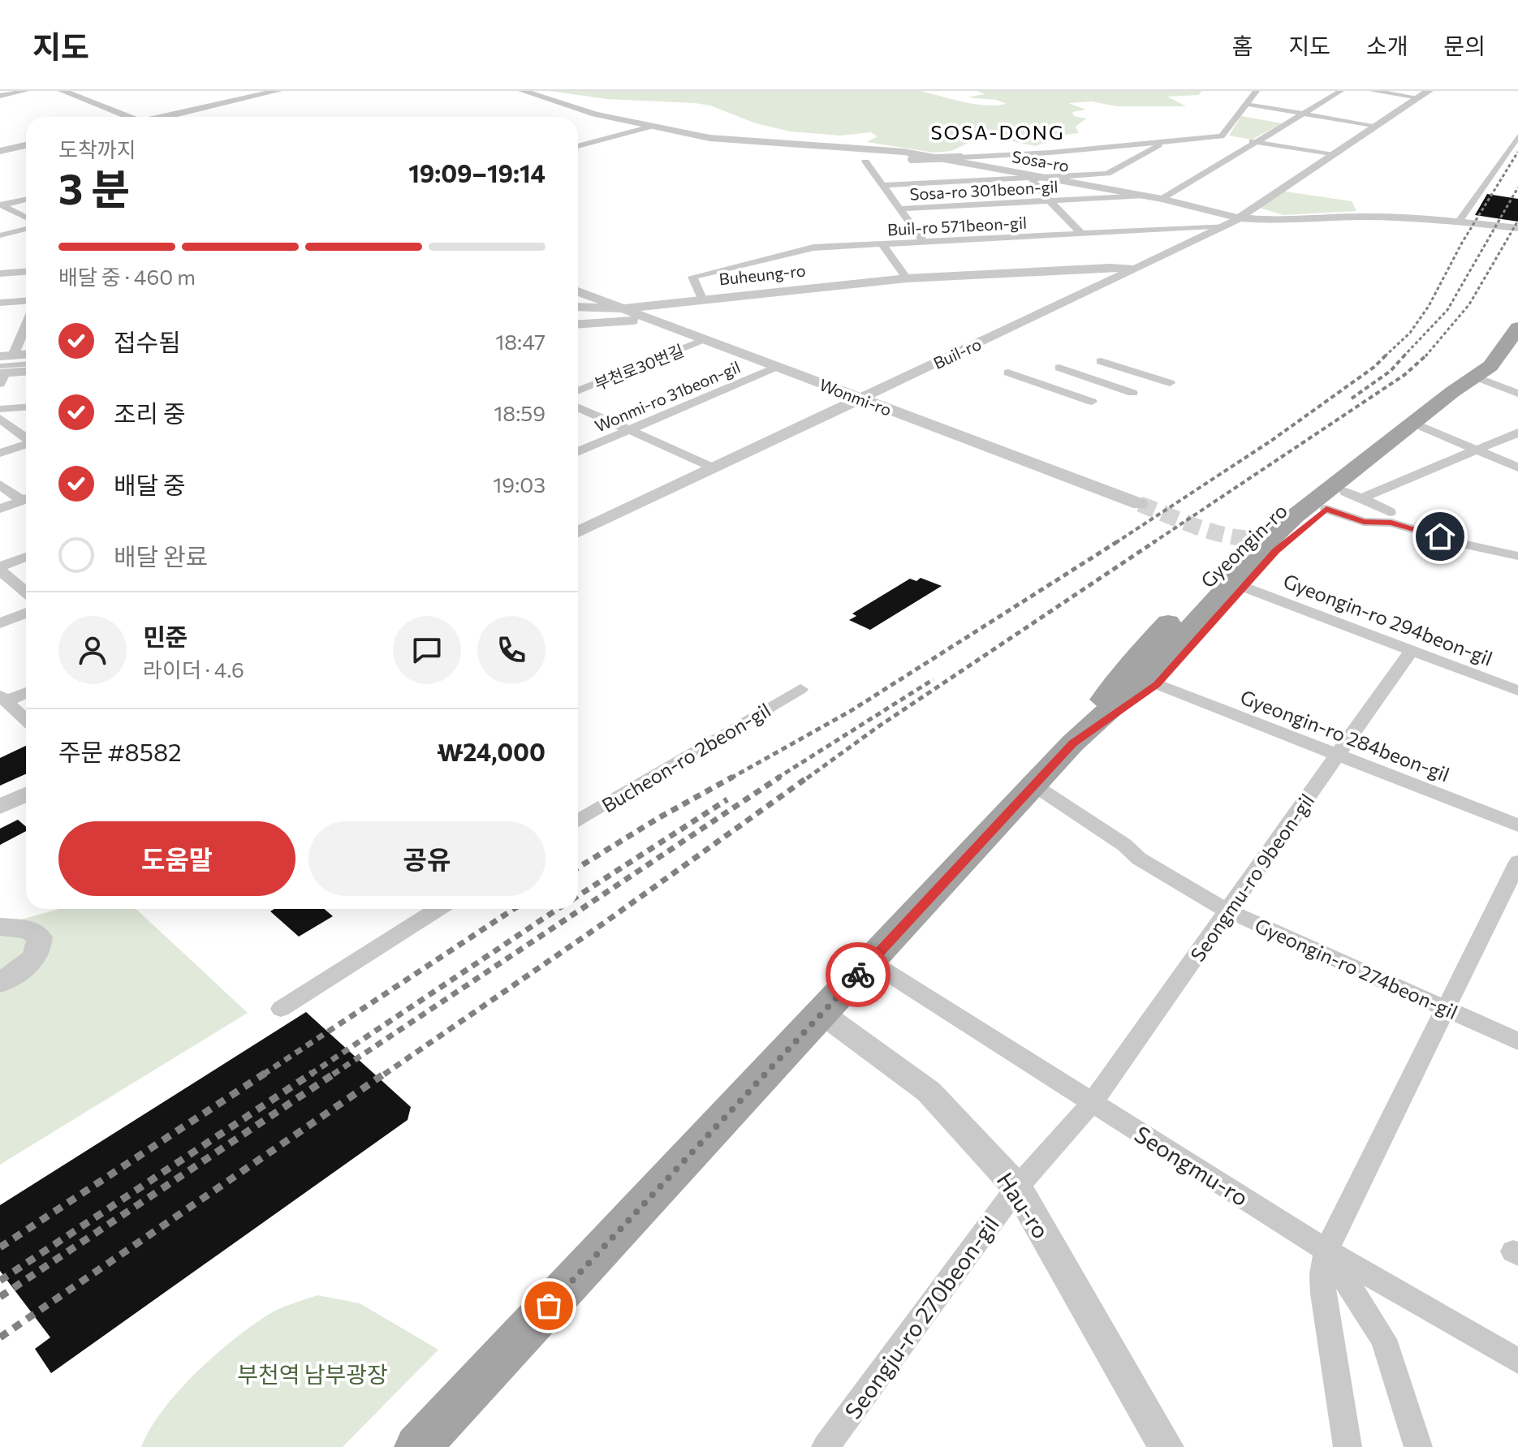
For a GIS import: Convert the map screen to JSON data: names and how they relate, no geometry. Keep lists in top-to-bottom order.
{
  "streets": {
    "main road": ["Gyeongin-ro"],
    "street": [
      "Sosa-ro",
      "Sosa-ro 301beon-gil",
      "Buil-ro 571beon-gil",
      "Buheung-ro",
      "Buil-ro",
      "부천로30번길",
      "Wonmi-ro 31beon-gil",
      "Wonmi-ro",
      "Gyeongin-ro 294beon-gil",
      "Gyeongin-ro 284beon-gil",
      "Bucheon-ro 2beon-gil",
      "Seongmu-ro 9beon-gil",
      "Gyeongin-ro 274beon-gil",
      "Seongmu-ro",
      "Hau-ro",
      "Seongju-ro 270beon-gil"
    ]
  },
  "crossings": [
    ["Sosa-ro", "Sosa-ro 301beon-gil"],
    ["Sosa-ro", "Buil-ro"],
    ["Buil-ro 571beon-gil", "Buheung-ro"],
    ["Buil-ro 571beon-gil", "Buil-ro"],
    ["Buheung-ro", "Buil-ro"],
    ["Buheung-ro", "Wonmi-ro"],
    ["Buil-ro", "Wonmi-ro"],
    ["부천로30번길", "Wonmi-ro"],
    ["Wonmi-ro 31beon-gil", "Wonmi-ro"],
    ["Gyeongin-ro", "Gyeongin-ro 294beon-gil"],
    ["Gyeongin-ro", "Gyeongin-ro 284beon-gil"],
    ["Gyeongin-ro", "Gyeongin-ro 274beon-gil"],
    ["Gyeongin-ro", "Seongmu-ro"],
    ["Gyeongin-ro", "Hau-ro"],
    ["Gyeongin-ro 294beon-gil", "Seongmu-ro 9beon-gil"],
    ["Gyeongin-ro 284beon-gil", "Seongmu-ro 9beon-gil"],
    ["Seongmu-ro 9beon-gil", "Gyeongin-ro 274beon-gil"],
    ["Seongmu-ro 9beon-gil", "Seongmu-ro"],
    ["Seongmu-ro 9beon-gil", "Hau-ro"],
    ["Seongmu-ro 9beon-gil", "Seongju-ro 270beon-gil"],
    ["Hau-ro", "Seongju-ro 270beon-gil"]
  ],
  "districts": ["SOSA-DONG"],
  "parks": ["부천역 남부광장"],
  "page": {
    "header": "지도",
    "nav": [
      "홈",
      "지도",
      "소개",
      "문의"
    ],
    "heading": ["3 분", "도착까지", "19:09–19:14"],
    "panel": [
      "민준",
      "라이더 · 4.6",
      "주문 #8582",
      "₩24,000"
    ],
    "bar": "배달 중 · 460 m",
    "list": [
      ["접수됨", "18:47"],
      ["조리 중", "18:59"],
      ["배달 중", "19:03"],
      "배달 완료"
    ],
    "buttons": ["도움말", "공유"]
  }
}
